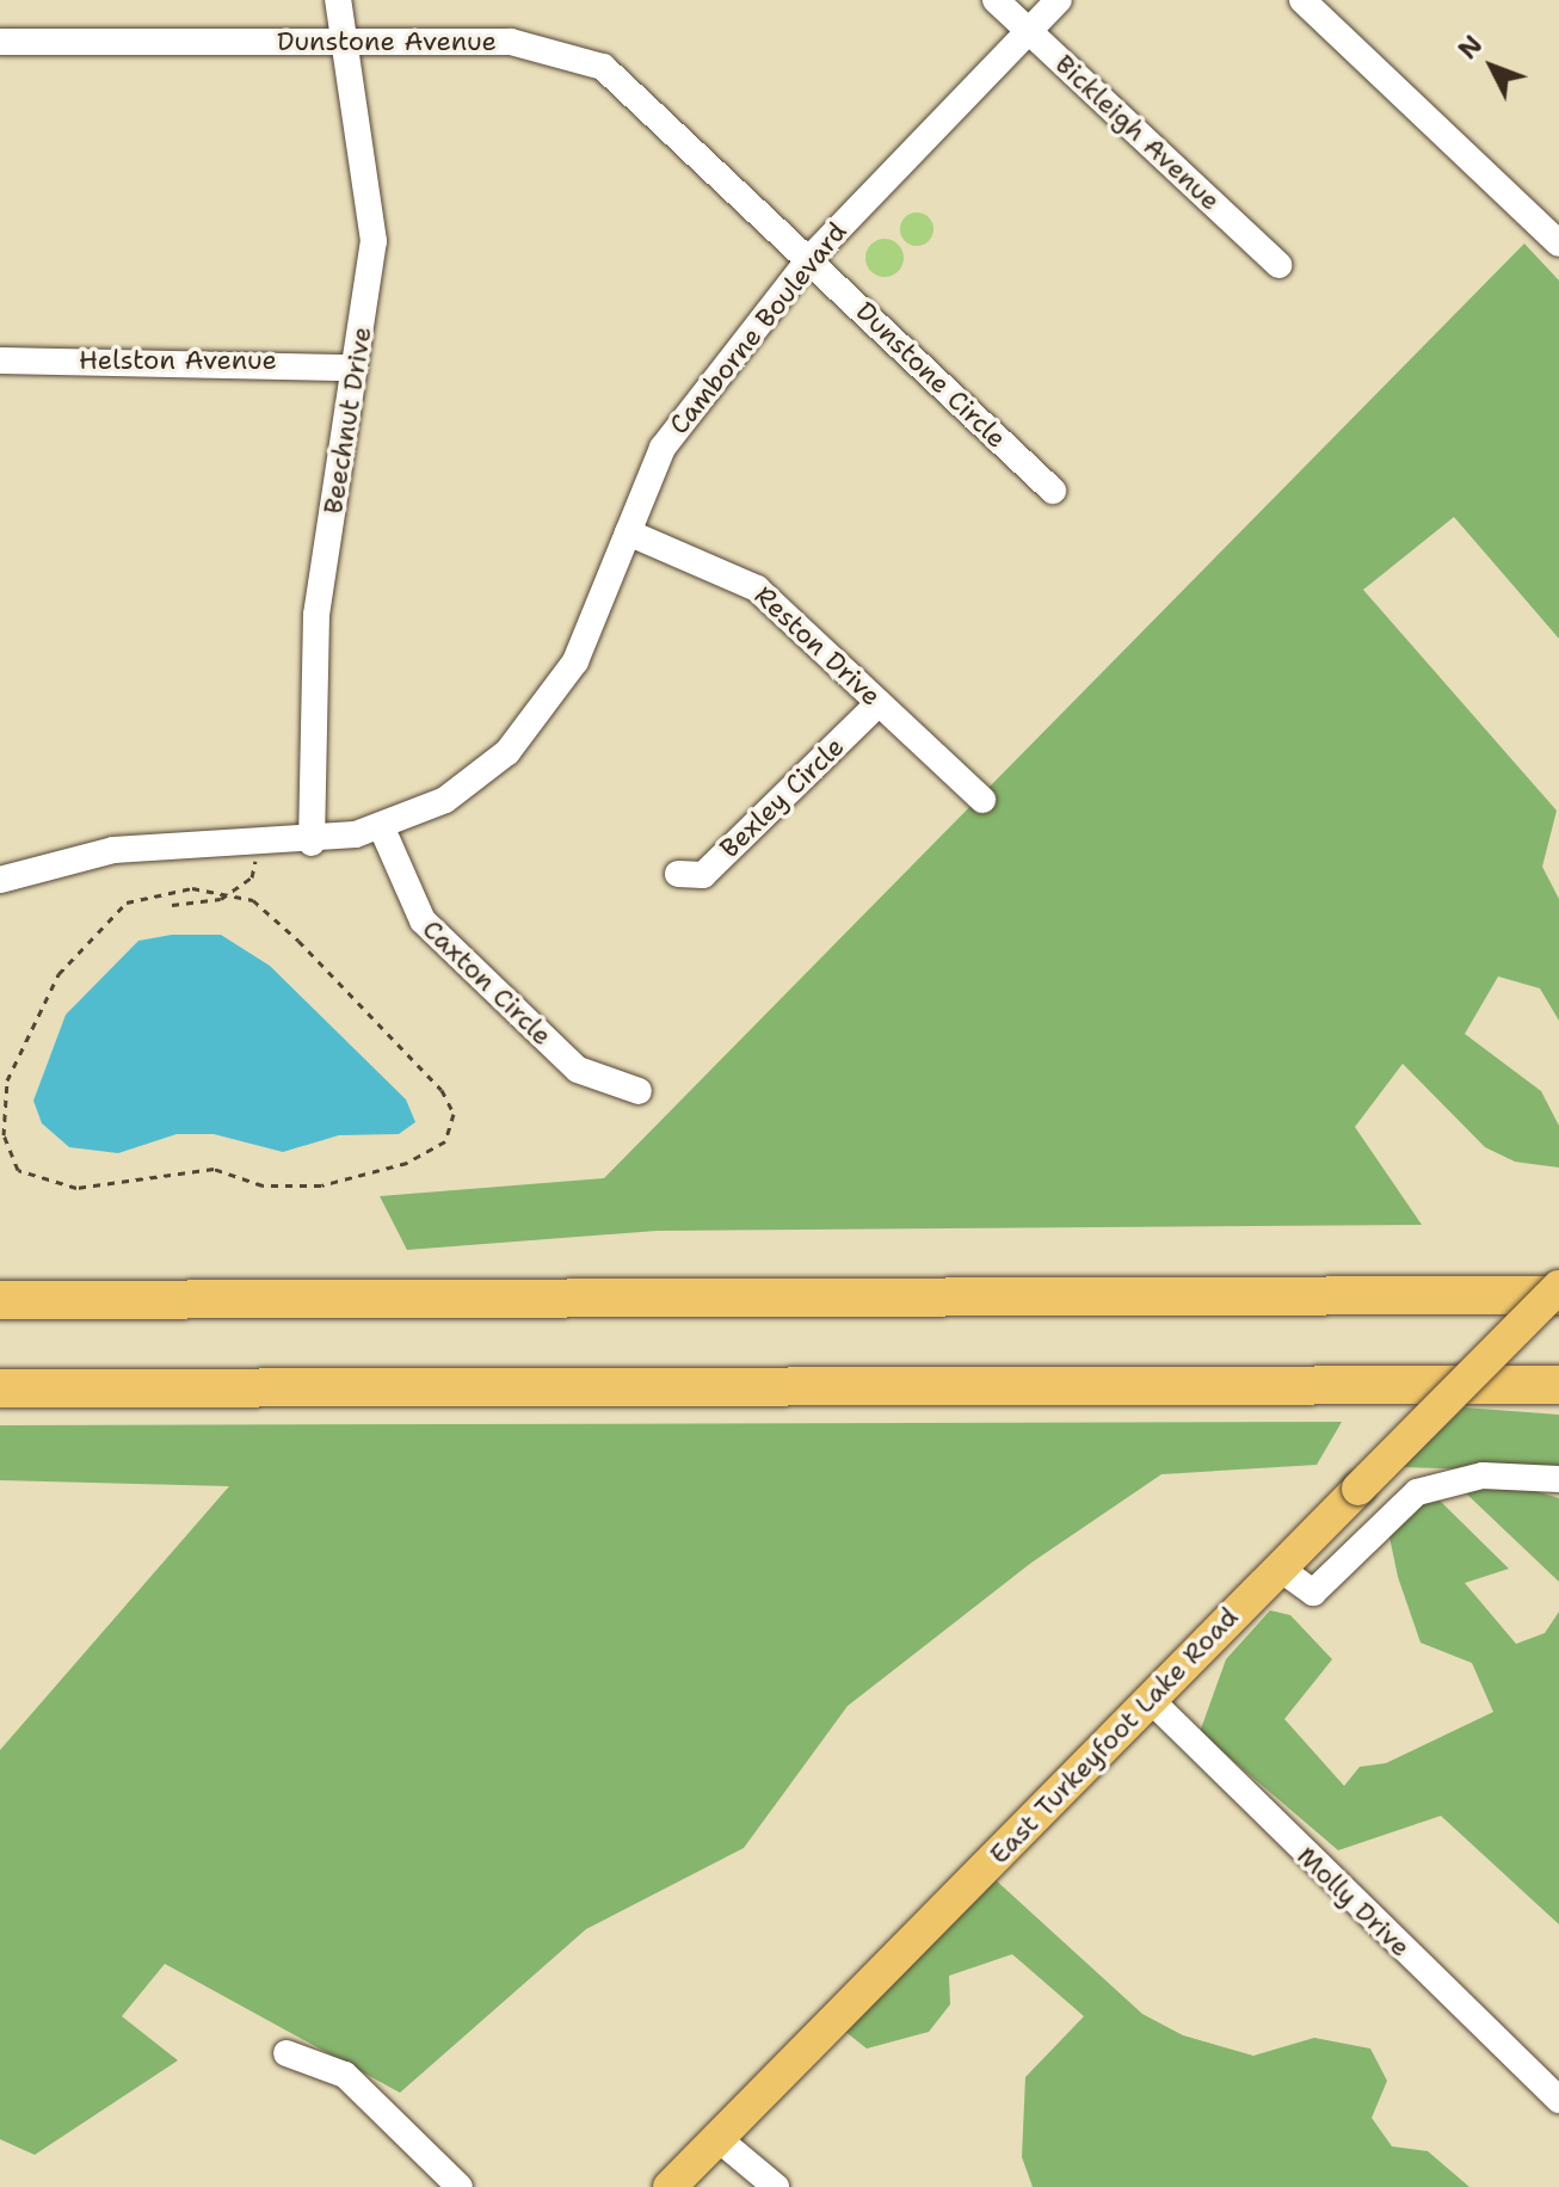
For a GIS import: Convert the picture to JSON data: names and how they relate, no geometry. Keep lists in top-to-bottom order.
{
  "streets": {
    "main road": ["East Turkeyfoot Lake Road"],
    "street": [
      "Dunstone Avenue",
      "Bickleigh Avenue",
      "Camborne Boulevard",
      "Helston Avenue",
      "Dunstone Circle",
      "Beechnut Drive",
      "Reston Drive",
      "Bexley Circle",
      "Caxton Circle",
      "Molly Drive"
    ]
  },
  "crossings": [
    ["Dunstone Avenue", "Camborne Boulevard"],
    ["Dunstone Avenue", "Dunstone Circle"],
    ["Dunstone Avenue", "Beechnut Drive"],
    ["Bickleigh Avenue", "Camborne Boulevard"],
    ["Camborne Boulevard", "Dunstone Circle"],
    ["Camborne Boulevard", "Beechnut Drive"],
    ["Camborne Boulevard", "Reston Drive"],
    ["Camborne Boulevard", "Caxton Circle"],
    ["Helston Avenue", "Beechnut Drive"],
    ["Reston Drive", "Bexley Circle"],
    ["East Turkeyfoot Lake Road", "Molly Drive"]
  ],
  "north": "top left"
}
